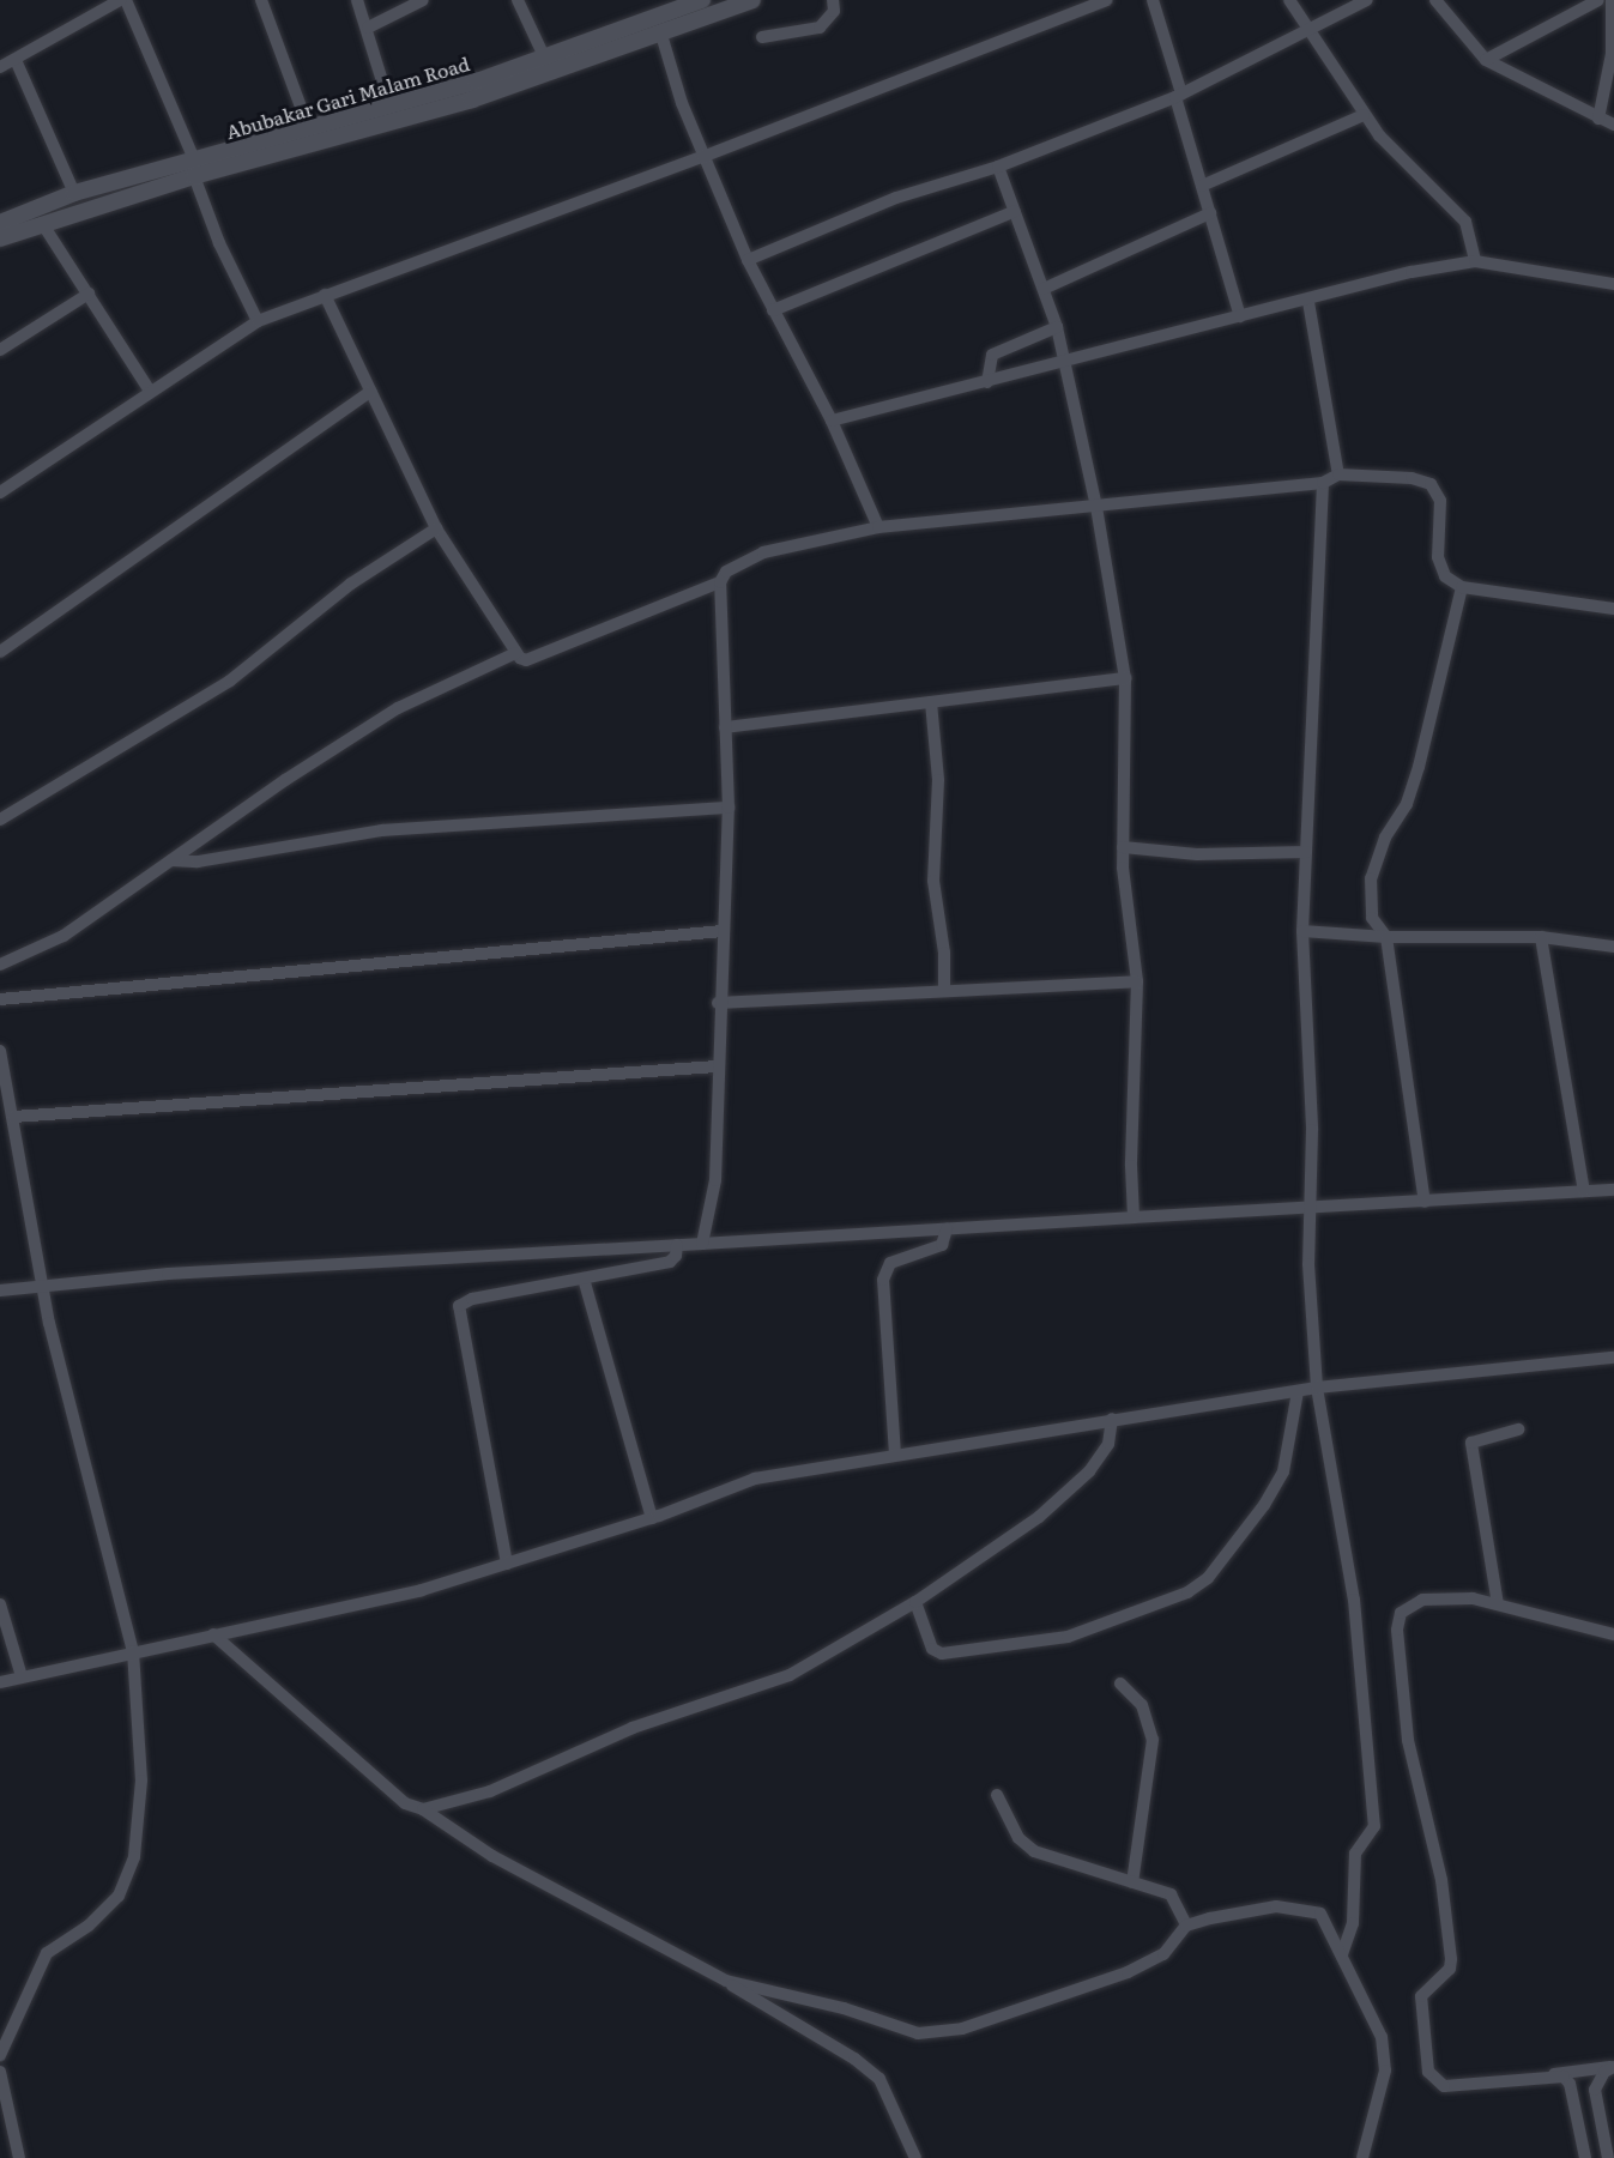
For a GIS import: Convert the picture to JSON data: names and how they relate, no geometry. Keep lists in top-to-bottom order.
{
  "streets": {
    "street": ["Abubakar Gari Malam Road"]
  }
}
